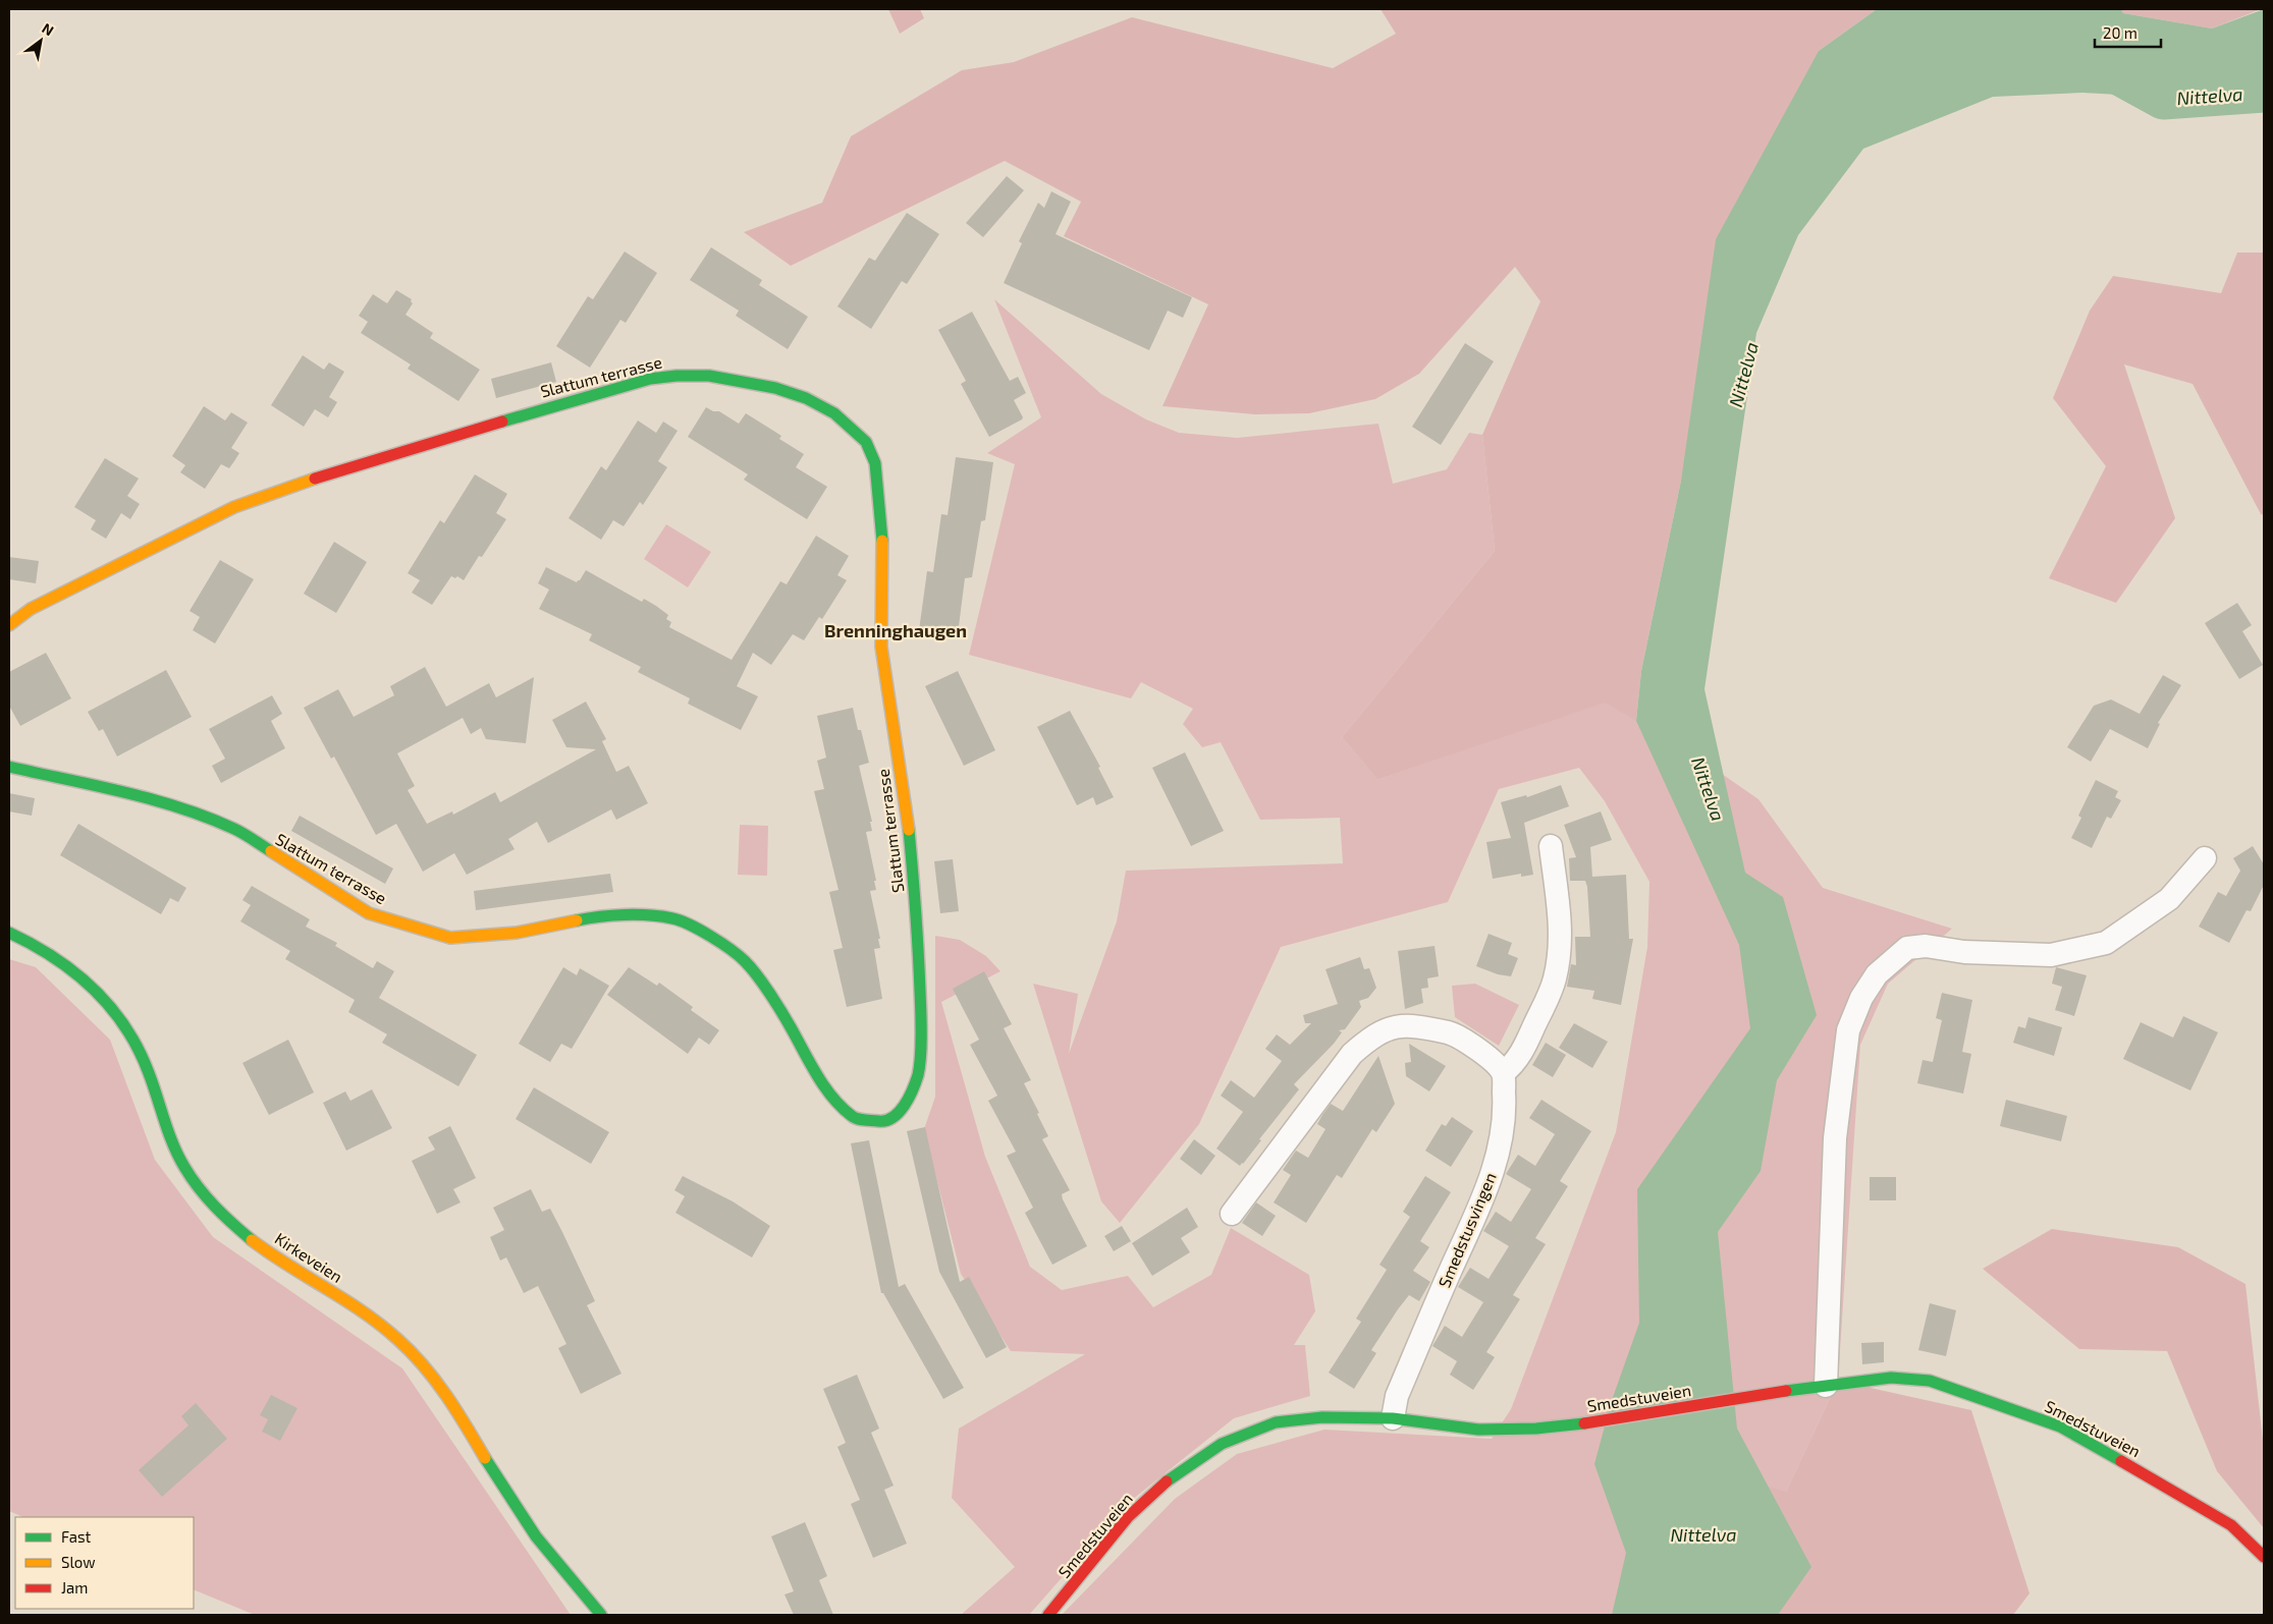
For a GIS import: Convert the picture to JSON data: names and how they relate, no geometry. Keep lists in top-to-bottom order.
{
  "streets": {
    "street": [
      "Slattum terrasse",
      "Smedstusvingen",
      "Kirkeveien",
      "Smedstuveien"
    ]
  },
  "crossings": [
    ["Smedstusvingen", "Smedstuveien"]
  ],
  "districts": ["Brenninghaugen"],
  "water": ["Nittelva"],
  "legend": ["Fast", "Slow", "Jam"],
  "scale_bar": "20 m",
  "north": "top right"
}
